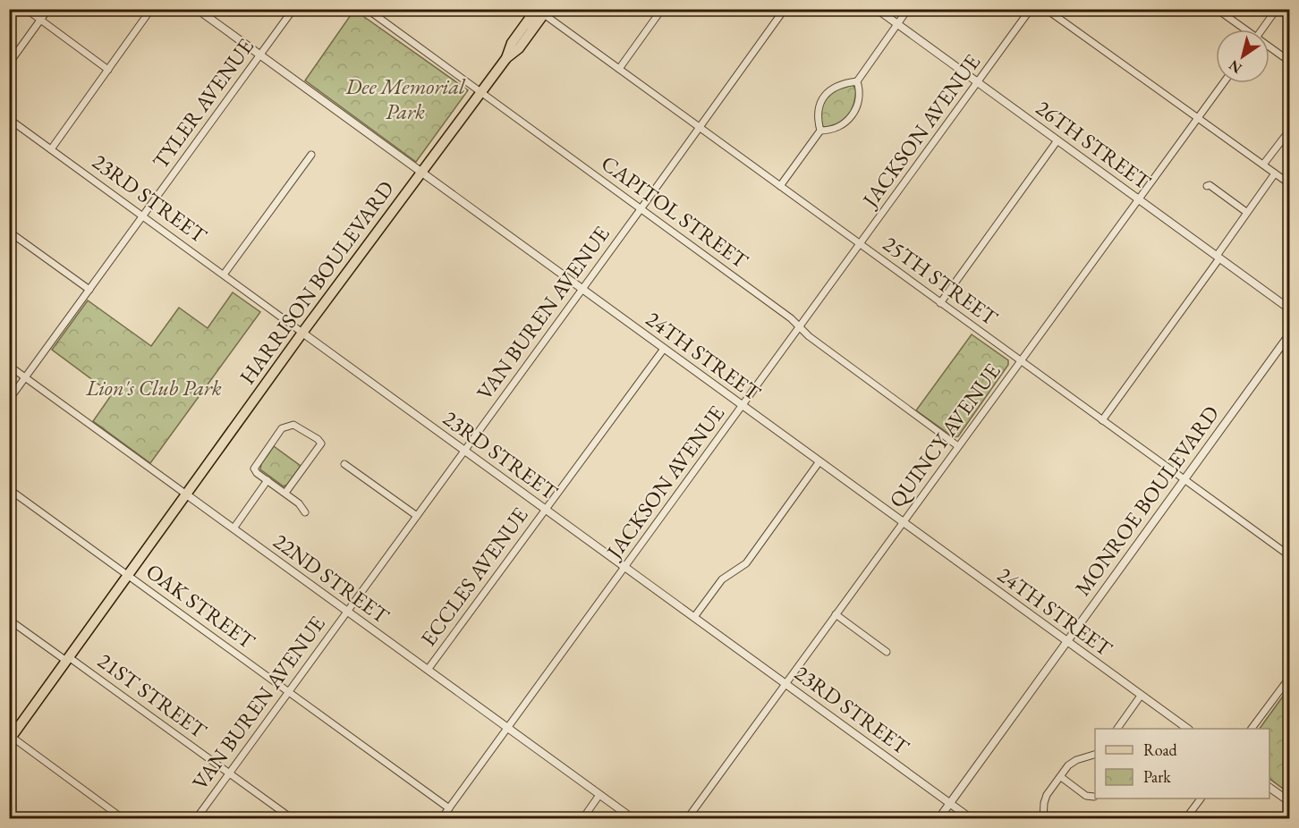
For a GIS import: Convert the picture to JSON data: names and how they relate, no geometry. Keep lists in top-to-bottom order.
{
  "streets": {
    "main road": ["HARRISON BOULEVARD"],
    "street": [
      "TYLER AVENUE",
      "JACKSON AVENUE",
      "26TH STREET",
      "23RD STREET",
      "CAPITOL STREET",
      "25TH STREET",
      "VAN BUREN AVENUE",
      "24TH STREET",
      "QUINCY AVENUE",
      "MONROE BOULEVARD",
      "ECCLES AVENUE",
      "22ND STREET",
      "OAK STREET",
      "21ST STREET"
    ]
  },
  "crossings": [
    ["TYLER AVENUE", "23RD STREET"],
    ["TYLER AVENUE", "24TH STREET"],
    ["TYLER AVENUE", "22ND STREET"],
    ["JACKSON AVENUE", "26TH STREET"],
    ["JACKSON AVENUE", "23RD STREET"],
    ["JACKSON AVENUE", "CAPITOL STREET"],
    ["JACKSON AVENUE", "25TH STREET"],
    ["JACKSON AVENUE", "24TH STREET"],
    ["JACKSON AVENUE", "22ND STREET"],
    ["JACKSON AVENUE", "OAK STREET"],
    ["26TH STREET", "QUINCY AVENUE"],
    ["23RD STREET", "HARRISON BOULEVARD"],
    ["23RD STREET", "VAN BUREN AVENUE"],
    ["23RD STREET", "QUINCY AVENUE"],
    ["23RD STREET", "MONROE BOULEVARD"],
    ["23RD STREET", "ECCLES AVENUE"],
    ["CAPITOL STREET", "HARRISON BOULEVARD"],
    ["CAPITOL STREET", "VAN BUREN AVENUE"],
    ["CAPITOL STREET", "QUINCY AVENUE"],
    ["25TH STREET", "HARRISON BOULEVARD"],
    ["25TH STREET", "VAN BUREN AVENUE"],
    ["25TH STREET", "QUINCY AVENUE"],
    ["25TH STREET", "MONROE BOULEVARD"],
    ["HARRISON BOULEVARD", "24TH STREET"],
    ["HARRISON BOULEVARD", "22ND STREET"],
    ["HARRISON BOULEVARD", "OAK STREET"],
    ["HARRISON BOULEVARD", "21ST STREET"],
    ["VAN BUREN AVENUE", "24TH STREET"],
    ["VAN BUREN AVENUE", "22ND STREET"],
    ["VAN BUREN AVENUE", "OAK STREET"],
    ["VAN BUREN AVENUE", "21ST STREET"],
    ["24TH STREET", "QUINCY AVENUE"],
    ["24TH STREET", "MONROE BOULEVARD"],
    ["24TH STREET", "ECCLES AVENUE"],
    ["ECCLES AVENUE", "22ND STREET"]
  ],
  "parks": ["Dee Memorial Park", "Lion's Club Park"],
  "legend": ["Road", "Park"],
  "north": "bottom left"
}
